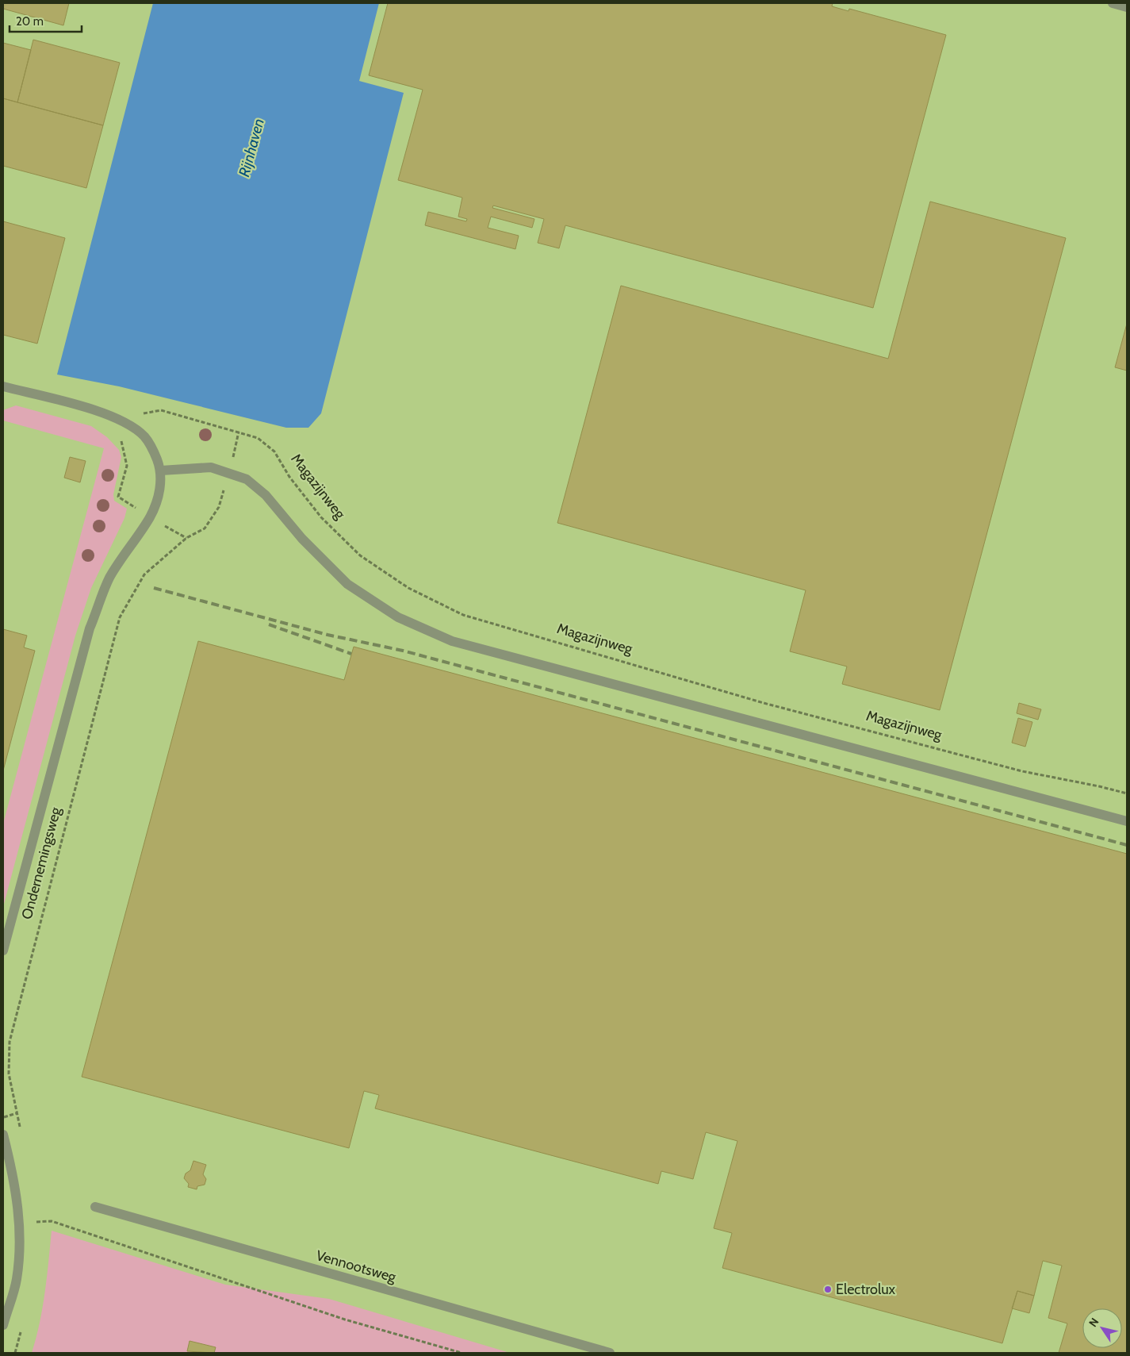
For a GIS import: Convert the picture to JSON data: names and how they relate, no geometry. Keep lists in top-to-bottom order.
{
  "streets": {
    "street": ["Ondernemingsweg", "Vennootsweg"],
    "path": ["Magazijnweg"]
  },
  "crossings": [
    ["Magazijnweg", "Ondernemingsweg"]
  ],
  "water": ["Rijnhaven"],
  "places": ["Electrolux"],
  "scale_bar": "20 m",
  "north": "top left"
}
